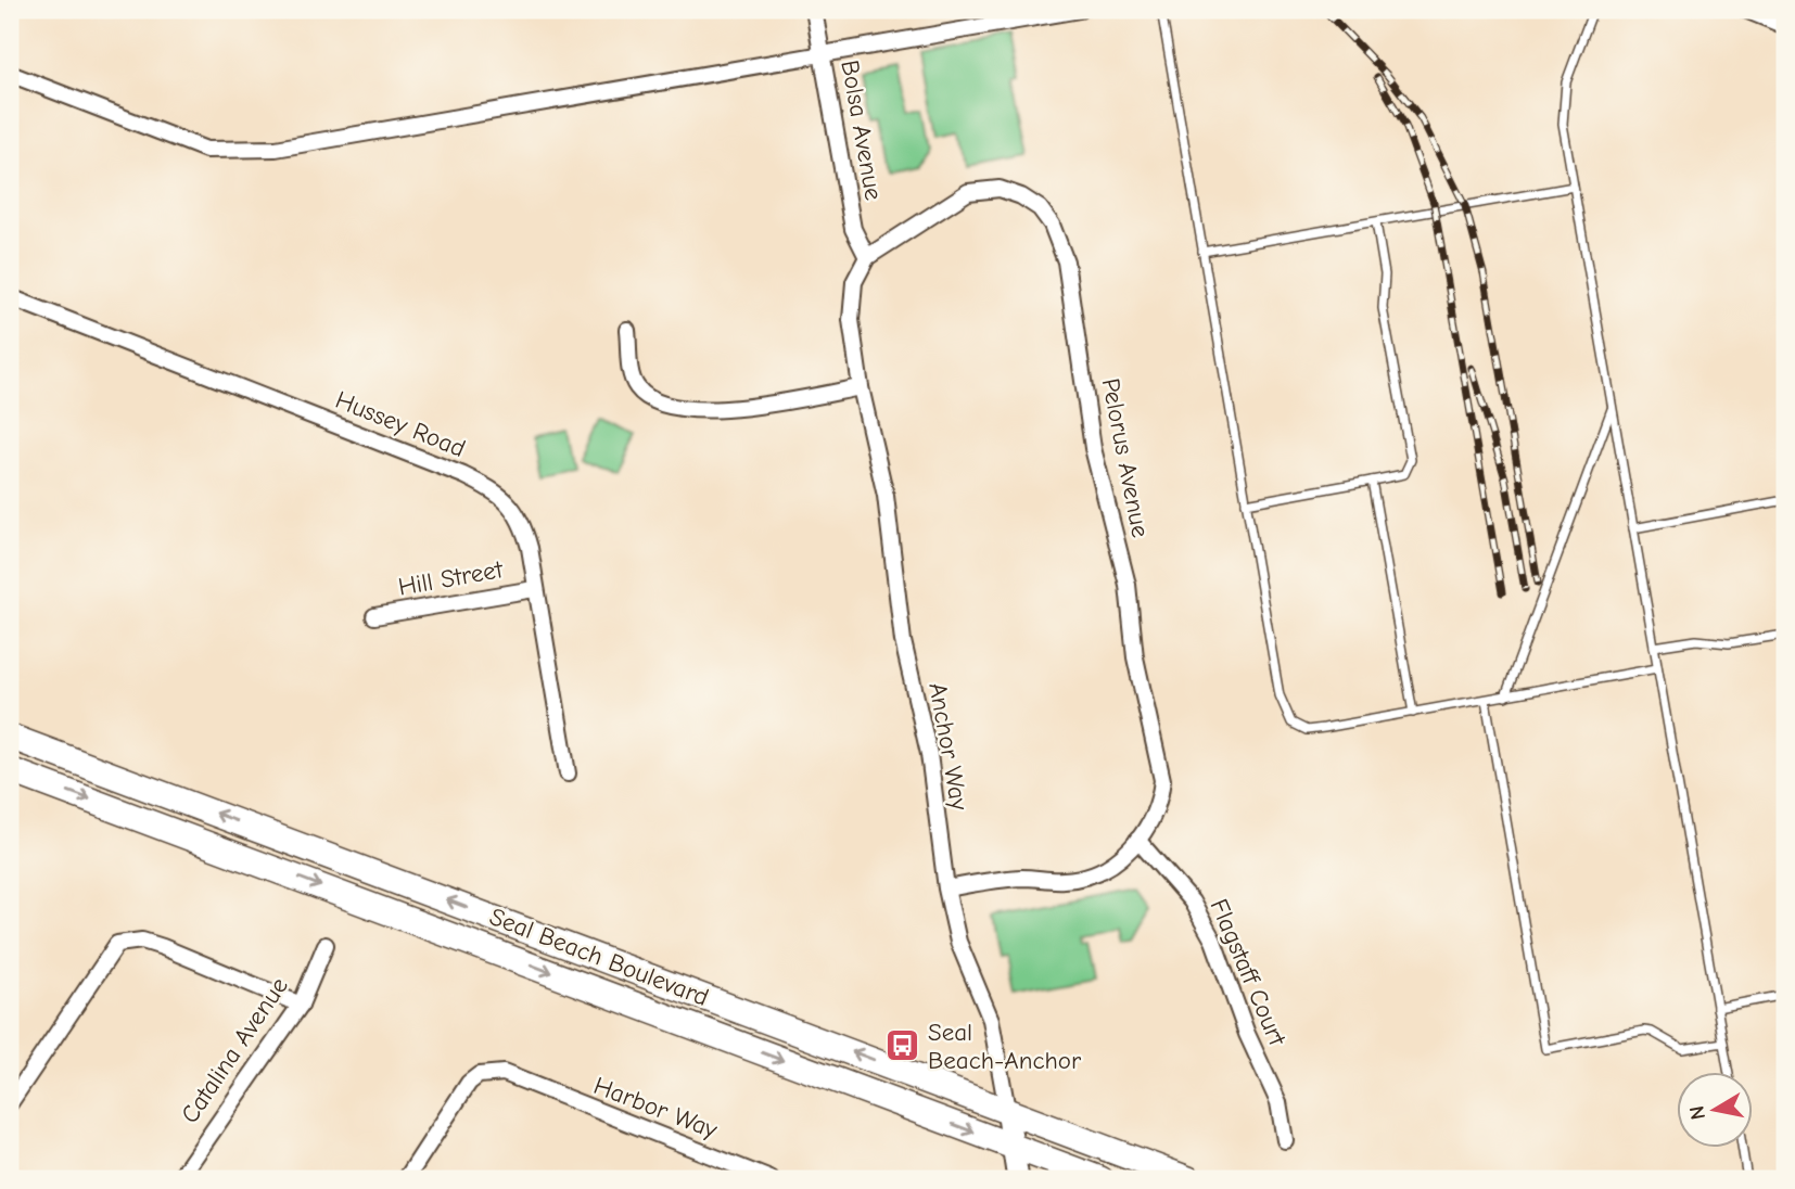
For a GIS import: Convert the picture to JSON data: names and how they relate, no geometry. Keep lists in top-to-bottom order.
{
  "streets": {
    "main road": ["Seal Beach Boulevard"],
    "street": [
      "Bolsa Avenue",
      "Hussey Road",
      "Pelorus Avenue",
      "Hill Street",
      "Anchor Way",
      "Flagstaff Court",
      "Catalina Avenue",
      "Harbor Way"
    ]
  },
  "crossings": [
    ["Bolsa Avenue", "Pelorus Avenue"],
    ["Hussey Road", "Hill Street"],
    ["Pelorus Avenue", "Anchor Way"],
    ["Pelorus Avenue", "Flagstaff Court"],
    ["Anchor Way", "Seal Beach Boulevard"]
  ],
  "places": {
    "bus stop": ["Seal Beach-Anchor"]
  },
  "north": "left"
}
